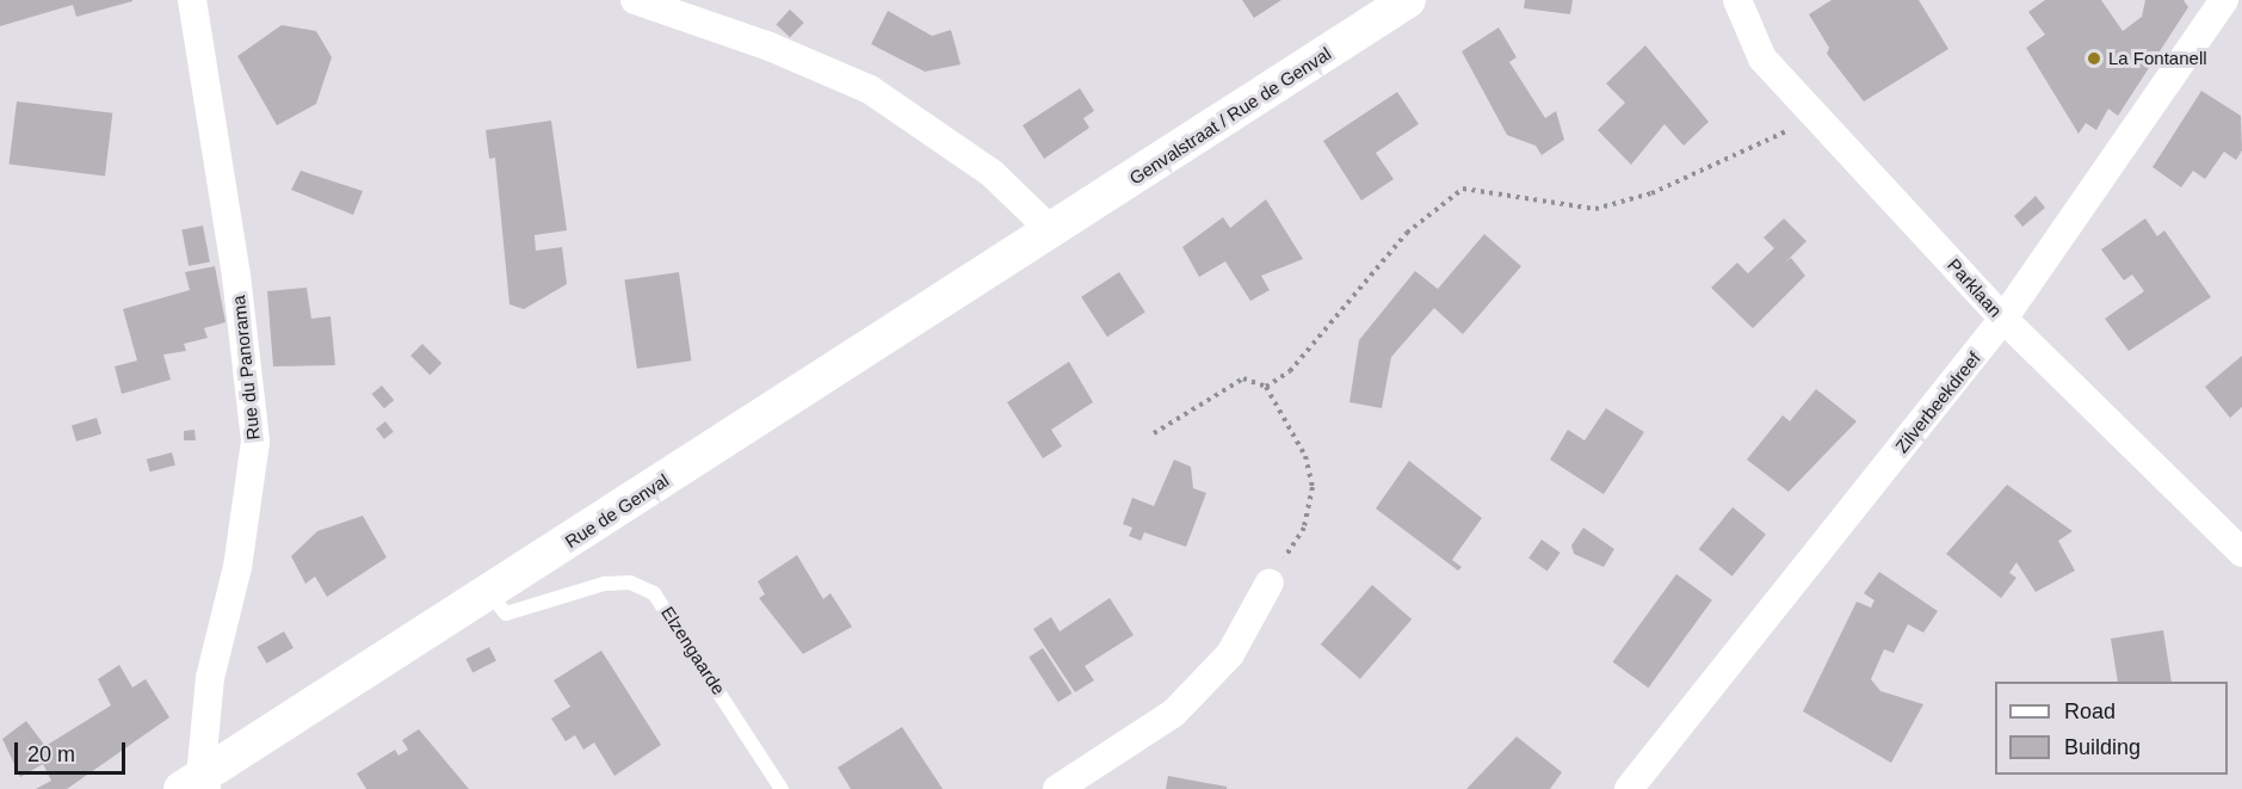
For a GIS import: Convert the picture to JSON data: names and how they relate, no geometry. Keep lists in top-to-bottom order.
{
  "streets": {
    "street": [
      "Genvalstraat / Rue de Genval",
      "Parklaan",
      "Rue du Panorama",
      "Zilverbeekdreef",
      "Rue de Genval"
    ],
    "lane": ["Elzengaarde"]
  },
  "crossings": [
    ["Genvalstraat / Rue de Genval", "Rue de Genval"],
    ["Parklaan", "Zilverbeekdreef"],
    ["Rue du Panorama", "Rue de Genval"],
    ["Rue de Genval", "Elzengaarde"]
  ],
  "places": ["La Fontanell"],
  "legend": ["Road", "Building"],
  "scale_bar": "20 m"
}
